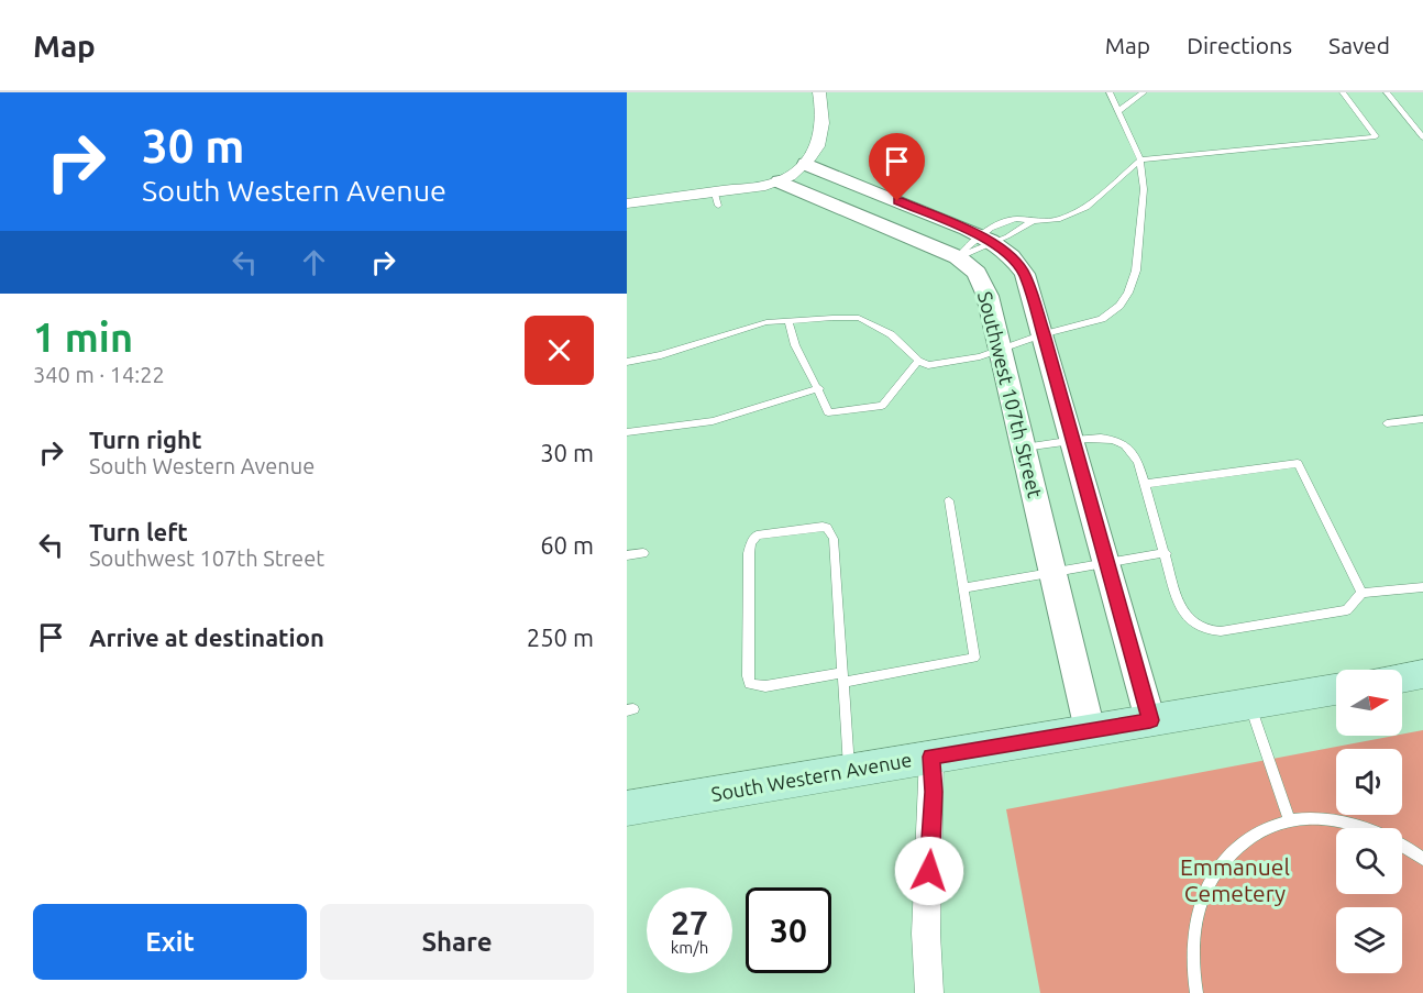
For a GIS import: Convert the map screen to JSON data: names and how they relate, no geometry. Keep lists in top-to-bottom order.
{
  "streets": {
    "main road": ["South Western Avenue"],
    "street": ["Southwest 107th Street"]
  },
  "crossings": [
    ["Southwest 107th Street", "South Western Avenue"]
  ],
  "parks": ["Emmanuel Cemetery"],
  "north": "right",
  "page": {
    "header": "Map",
    "nav": ["Map", "Directions", "Saved"],
    "turn": ["30 m", "South Western Avenue"],
    "heading": ["1 min", "340 m · 14:22"],
    "list": [
      {
        "name": "Turn right",
        "note": "South Western Avenue",
        "value": "30 m"
      },
      {
        "name": "Turn left",
        "note": "Southwest 107th Street",
        "value": "60 m"
      },
      {
        "name": "Arrive at destination",
        "value": "250 m"
      }
    ],
    "speed": "27 km/h",
    "limit": "30",
    "buttons": ["Exit", "Share"]
  }
}
